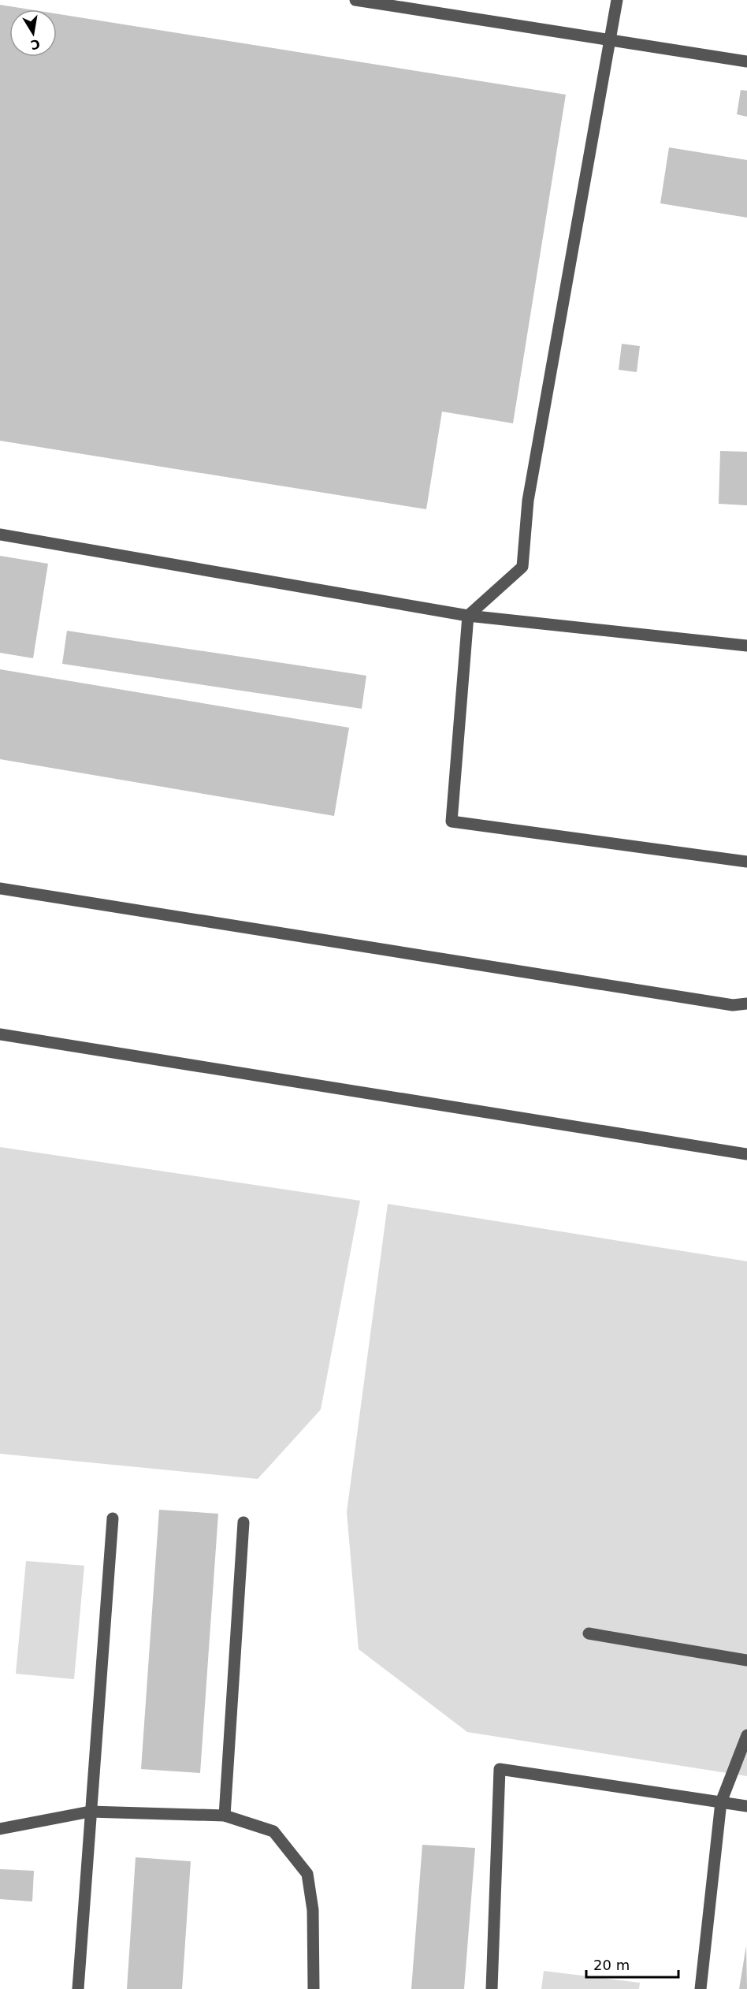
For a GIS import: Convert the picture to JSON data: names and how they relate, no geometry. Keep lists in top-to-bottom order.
{
  "scale_bar": "20 m",
  "north": "bottom"
}
